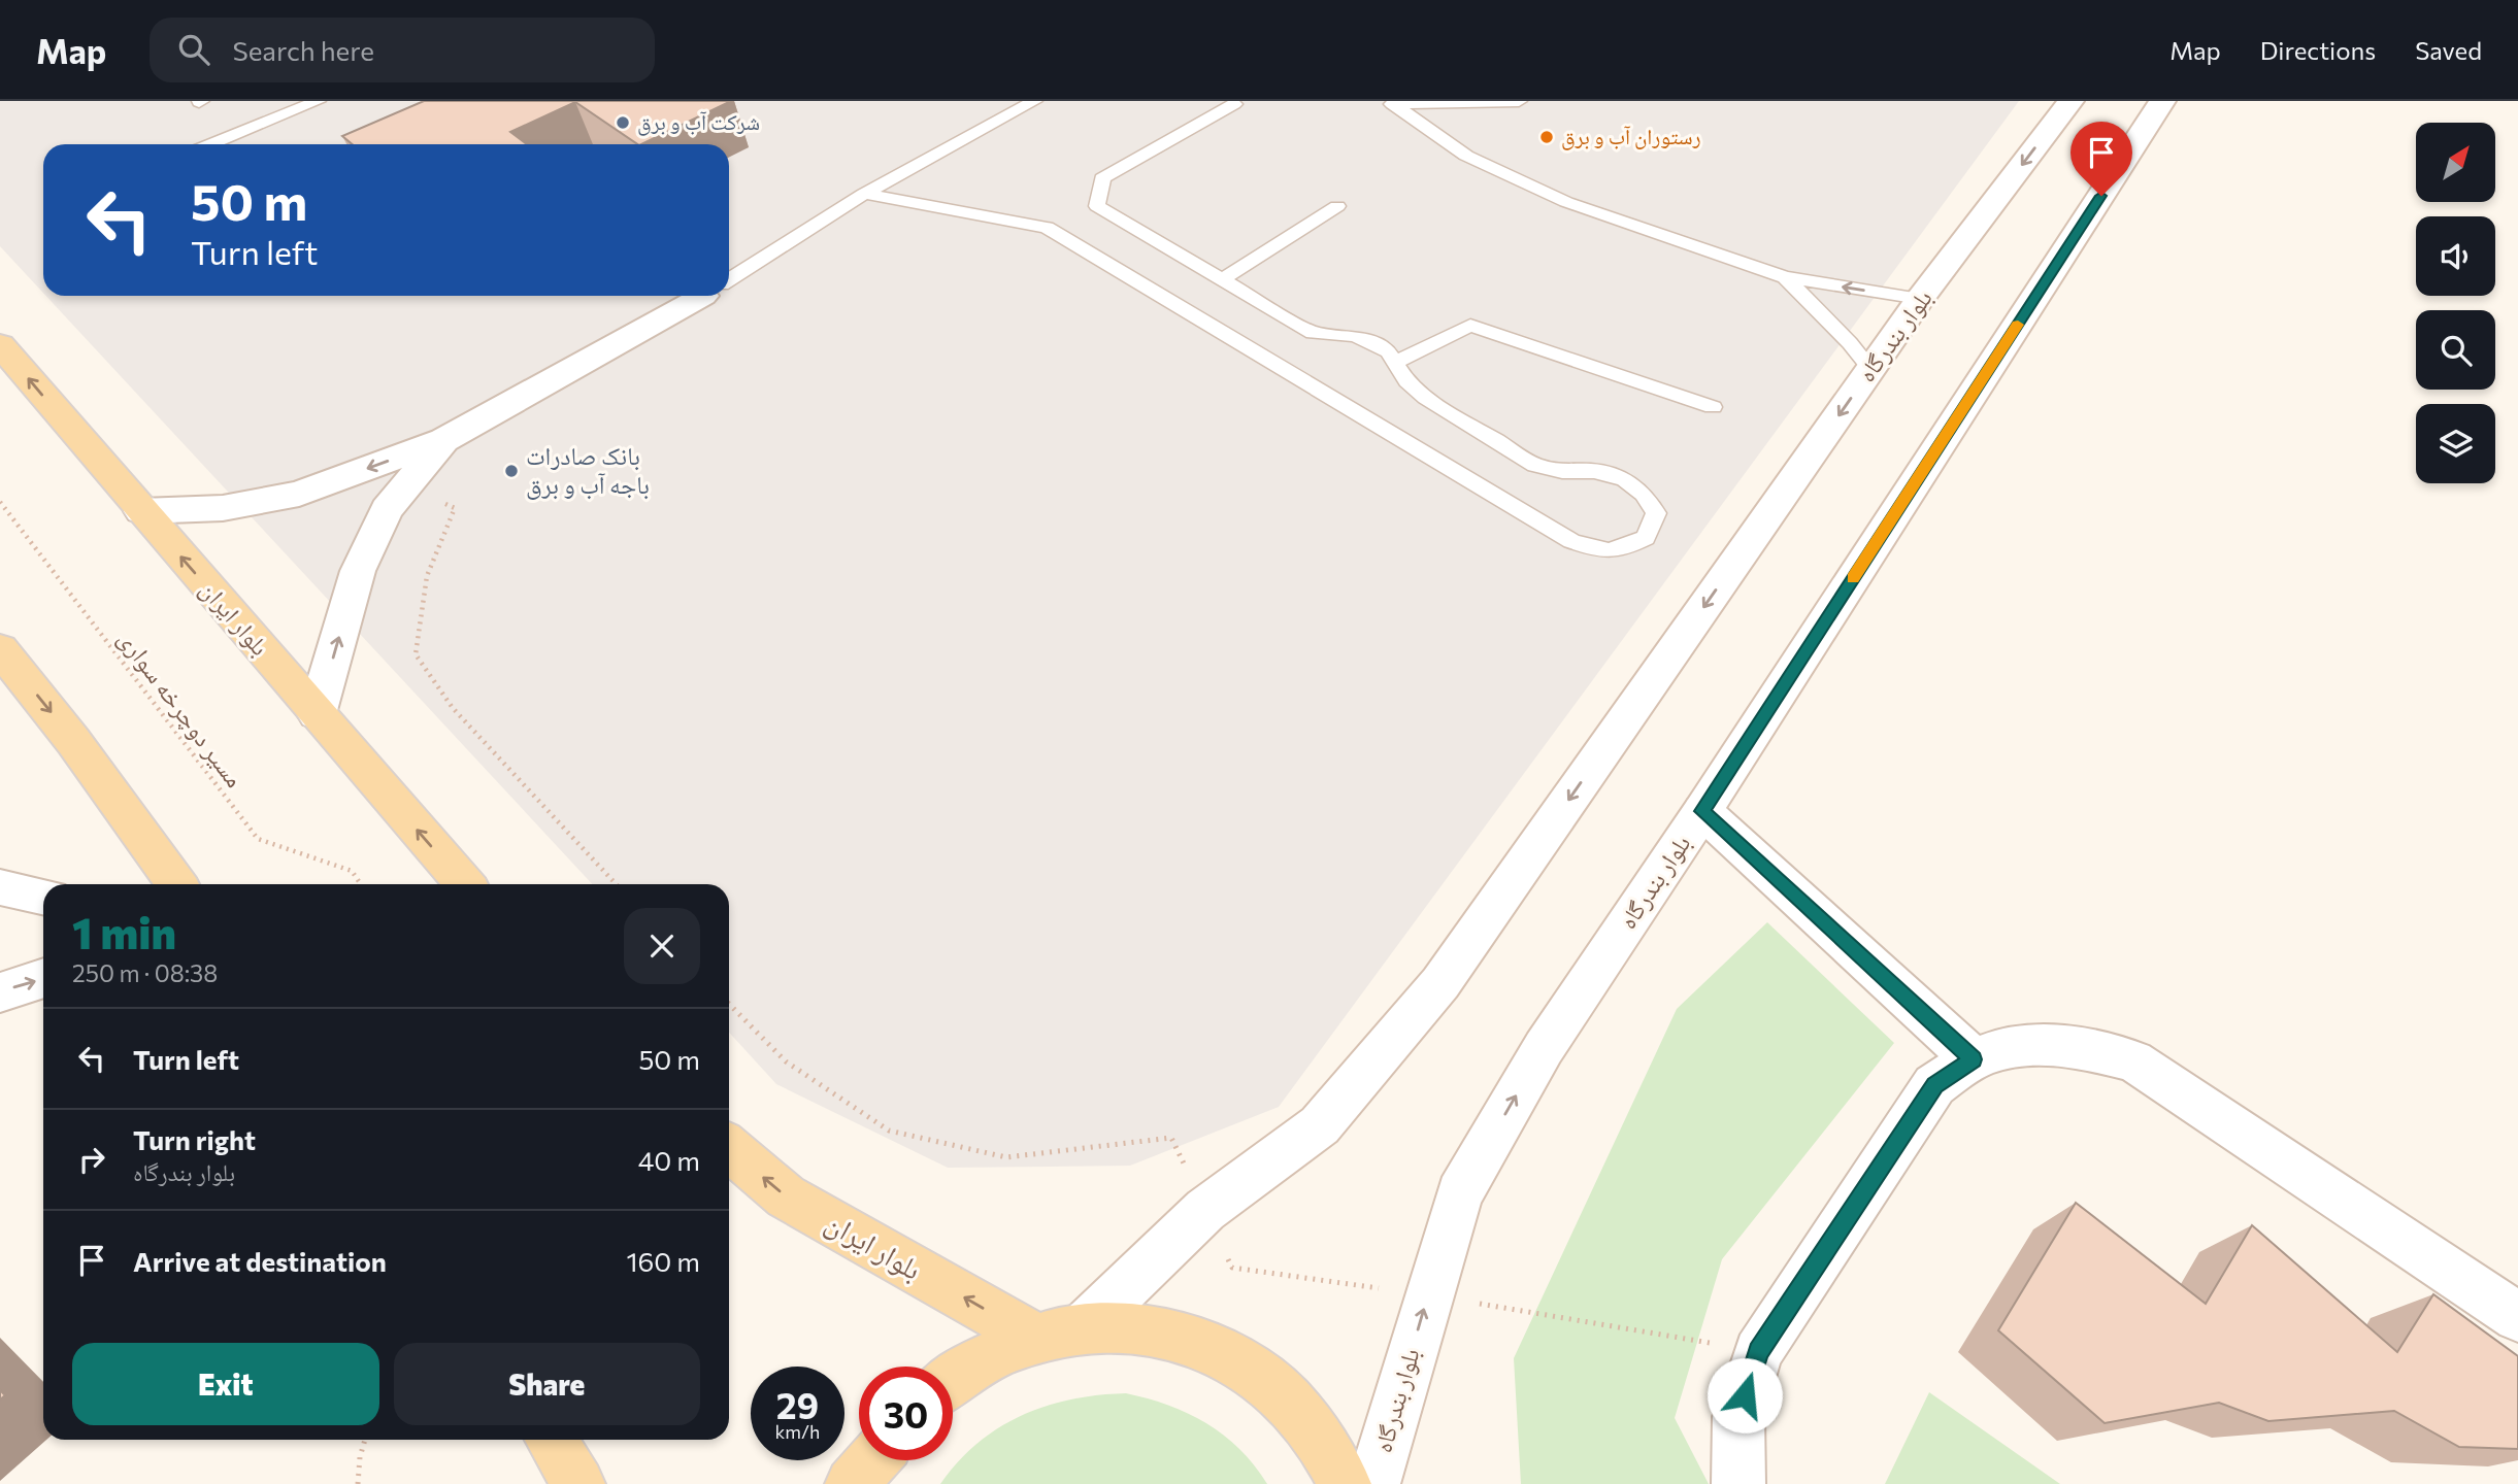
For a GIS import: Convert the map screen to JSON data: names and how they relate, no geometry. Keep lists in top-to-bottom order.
{
  "streets": {
    "main road": ["بلوار ایران"],
    "street": ["بلوار بندرگاه"],
    "path": ["مسیر دوچرخه سواری"]
  },
  "one_way": ["بلوار ایران"],
  "places": ["شرکت آب و برق", "رستوران آب و برق", "بانک صادرات باجه آب و برق"],
  "north": "top right",
  "page": {
    "header": "Map",
    "search": "Search here",
    "nav": ["Map", "Directions", "Saved"],
    "turn": ["50 m", "Turn left"],
    "heading": ["1 min", "250 m · 08:38"],
    "list": [
      {
        "name": "Turn left",
        "value": "50 m"
      },
      {
        "name": "Turn right",
        "note": "بلوار بندرگاه",
        "value": "40 m"
      },
      {
        "name": "Arrive at destination",
        "value": "160 m"
      }
    ],
    "buttons": ["Exit", "Share"],
    "speed": "29 km/h",
    "limit": "30"
  }
}
